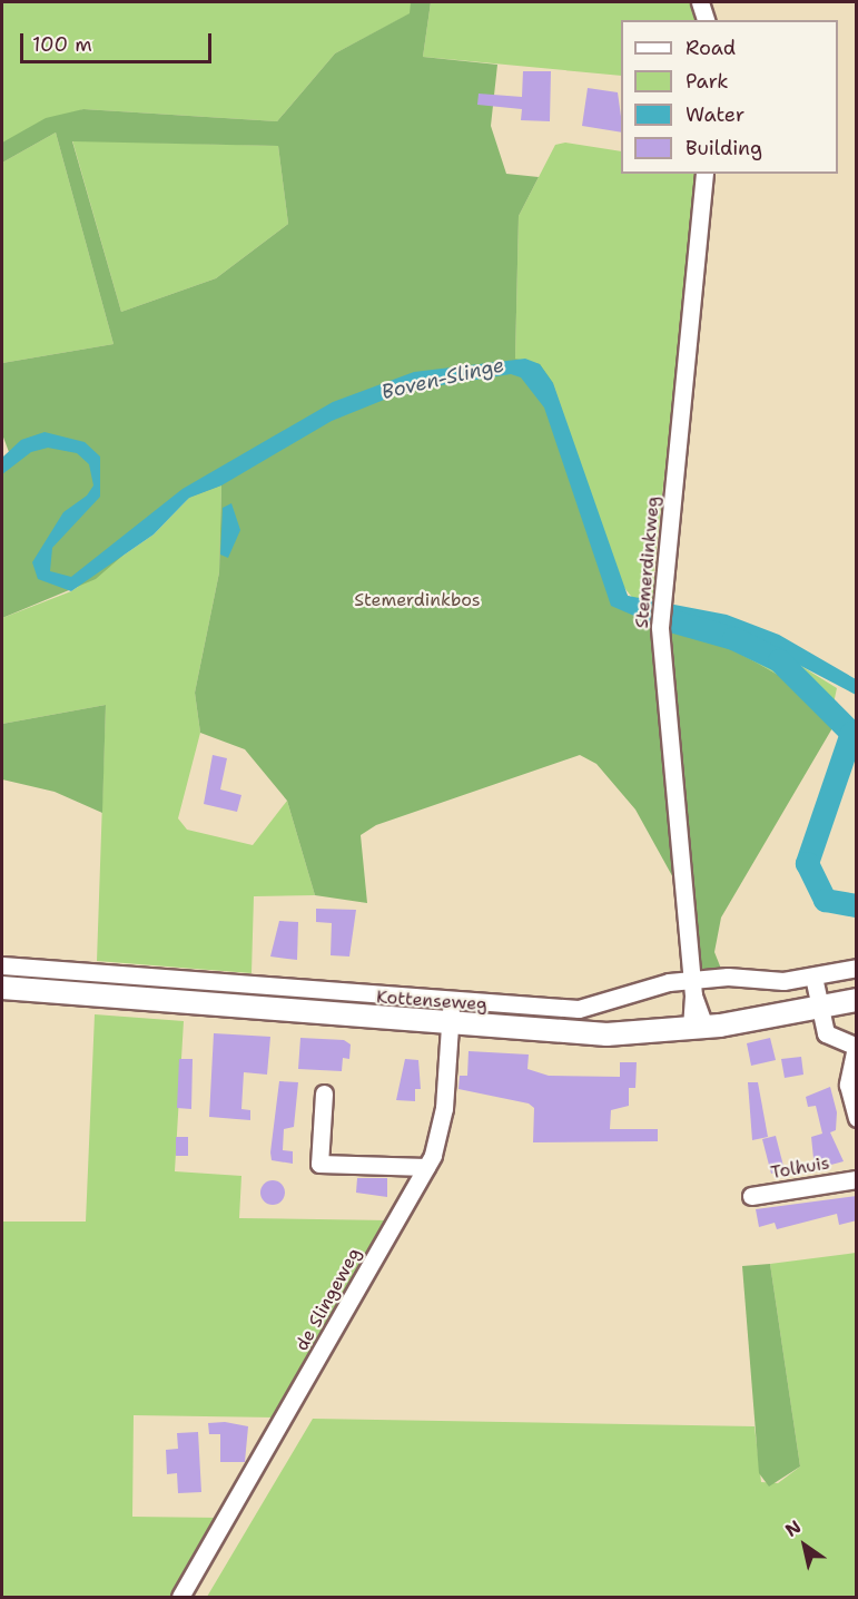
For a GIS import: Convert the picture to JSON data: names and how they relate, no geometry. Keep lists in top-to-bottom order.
{
  "streets": {
    "main road": ["Kottenseweg"],
    "street": ["Stemerdinkweg", "Tolhuis", "de Slingeweg"]
  },
  "crossings": [
    ["Stemerdinkweg", "Kottenseweg"],
    ["Kottenseweg", "de Slingeweg"]
  ],
  "water": ["Boven-Slinge"],
  "parks": ["Stemerdinkbos"],
  "legend": [
    "Road",
    "Park",
    "Water",
    "Building"
  ],
  "scale_bar": "100 m",
  "north": "top left"
}
